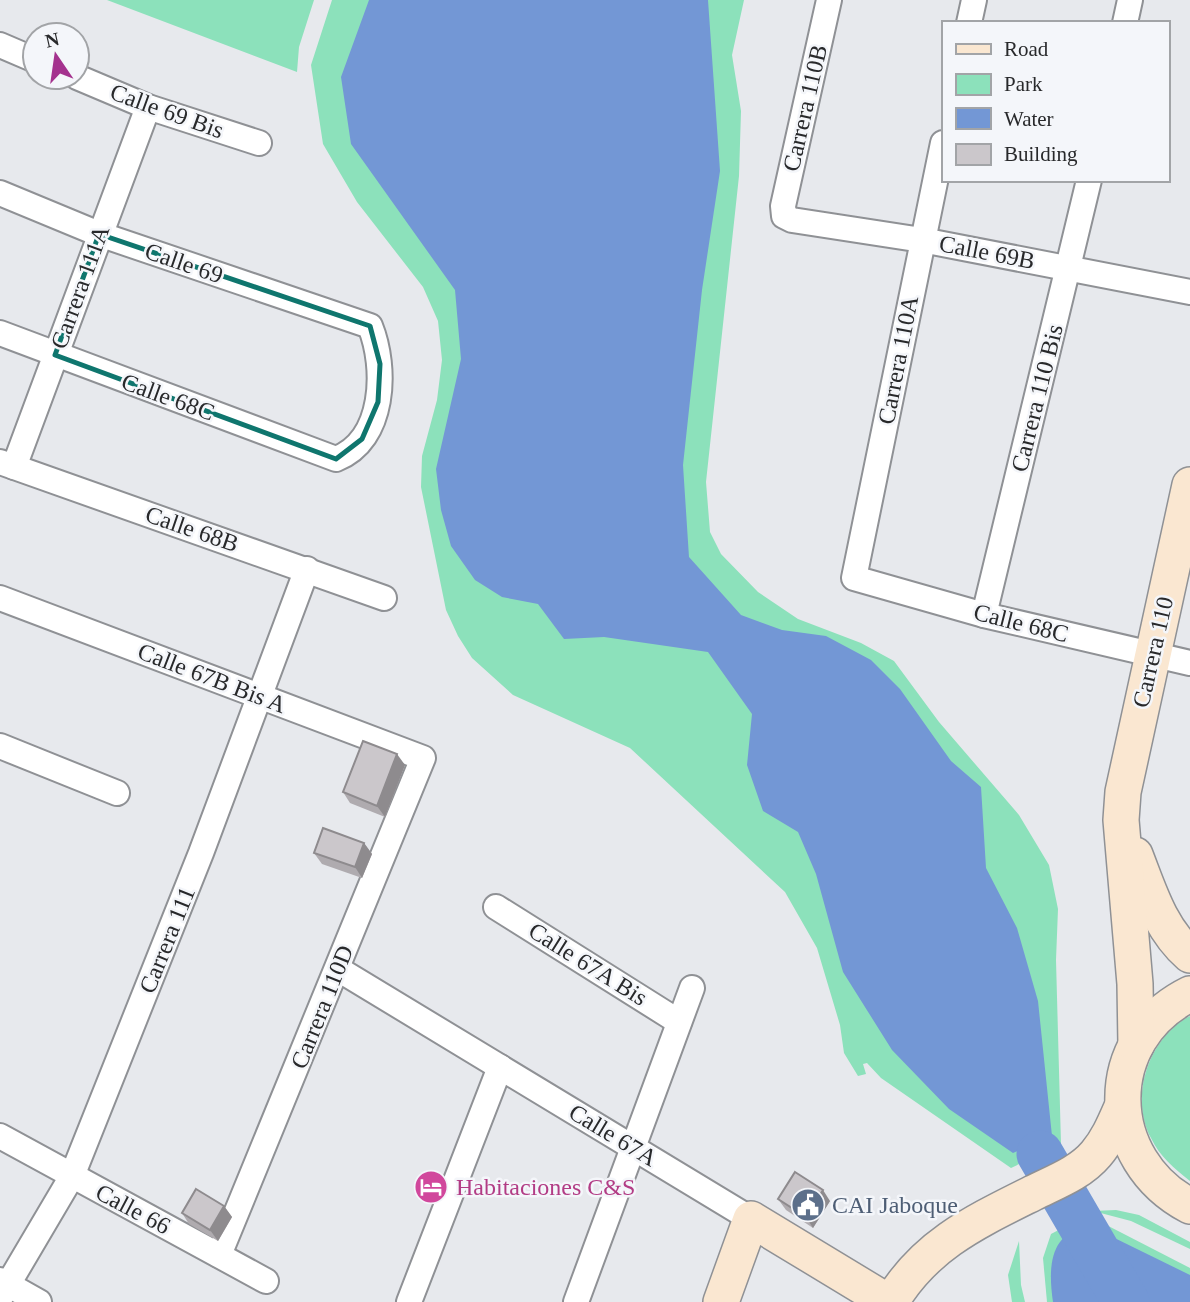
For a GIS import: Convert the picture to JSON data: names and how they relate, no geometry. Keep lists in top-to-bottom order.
{
  "streets": {
    "street": [
      "Carrera 110B",
      "Calle 69 Bis",
      "Calle 69B",
      "Calle 69",
      "Carrera 111A",
      "Carrera 110A",
      "Calle 68C",
      "Carrera 110 Bis",
      "Calle 68B",
      "Carrera 110",
      "Calle 67B Bis A",
      "Carrera 111",
      "Calle 67A Bis",
      "Carrera 110D",
      "Calle 67A",
      "Calle 66"
    ]
  },
  "crossings": [
    ["Carrera 110B", "Calle 69B"],
    ["Calle 69 Bis", "Carrera 111A"],
    ["Calle 69B", "Carrera 110A"],
    ["Calle 69B", "Carrera 110 Bis"],
    ["Calle 69", "Carrera 111A"],
    ["Calle 69", "Calle 68C"],
    ["Carrera 111A", "Calle 68C"],
    ["Carrera 111A", "Calle 68B"],
    ["Carrera 110A", "Calle 68C"],
    ["Calle 68C", "Carrera 110 Bis"],
    ["Calle 68C", "Carrera 110"],
    ["Calle 68B", "Carrera 111"],
    ["Calle 67B Bis A", "Carrera 111"],
    ["Calle 67B Bis A", "Carrera 110D"],
    ["Carrera 111", "Calle 66"],
    ["Carrera 110D", "Calle 67A"],
    ["Carrera 110D", "Calle 66"]
  ],
  "places": {
    "hotel": ["Habitaciones C&S"],
    "public building": ["CAI Jaboque"]
  },
  "legend": [
    "Road",
    "Park",
    "Water",
    "Building"
  ],
  "north": "top"
}
